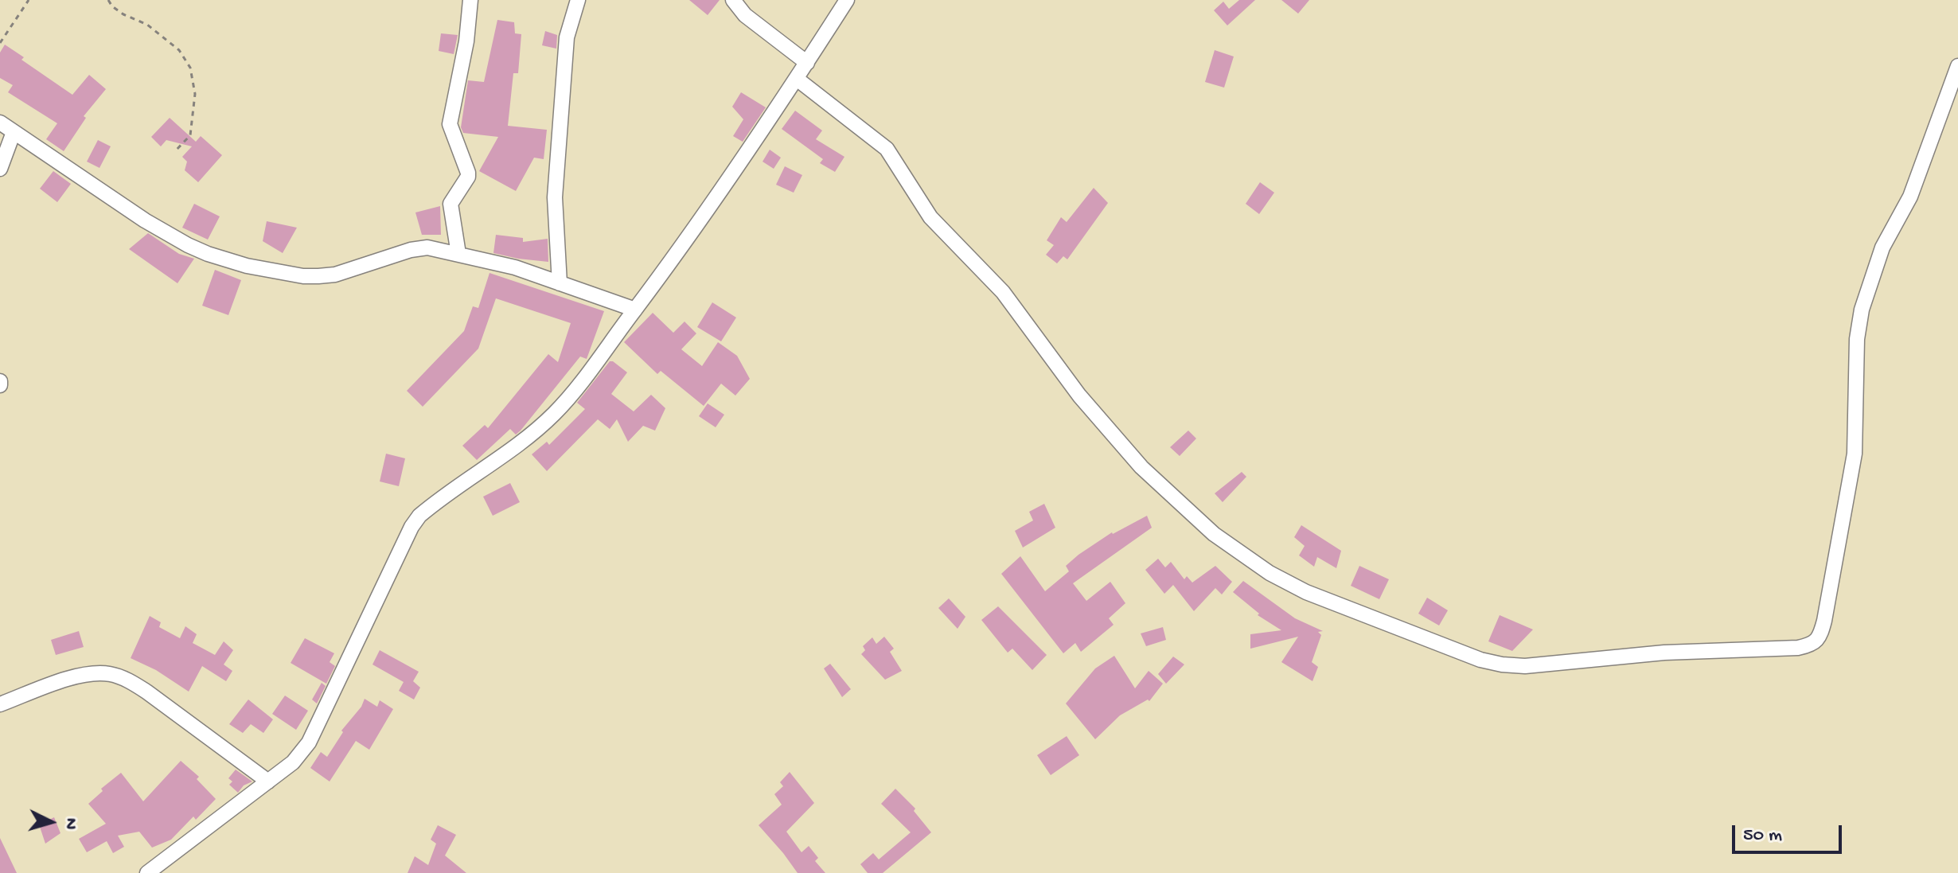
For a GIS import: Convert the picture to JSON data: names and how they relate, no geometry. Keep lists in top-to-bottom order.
{
  "scale_bar": "50 m",
  "north": "right"
}
